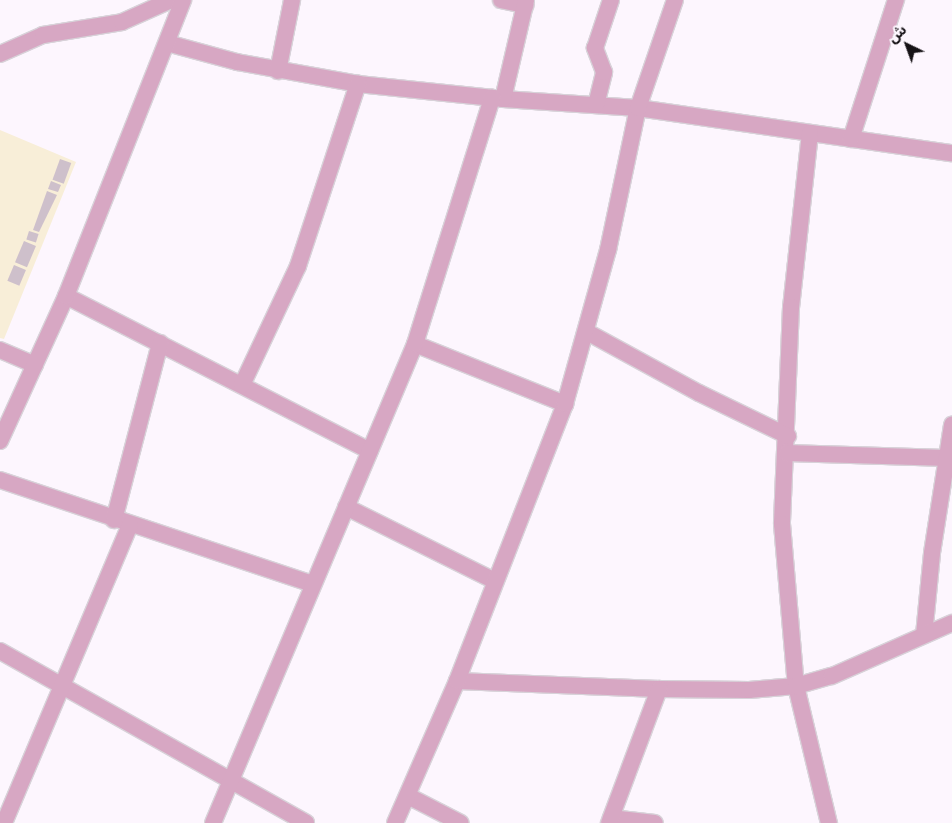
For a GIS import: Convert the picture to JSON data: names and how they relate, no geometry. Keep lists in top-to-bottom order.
{
  "north": "top left"
}
